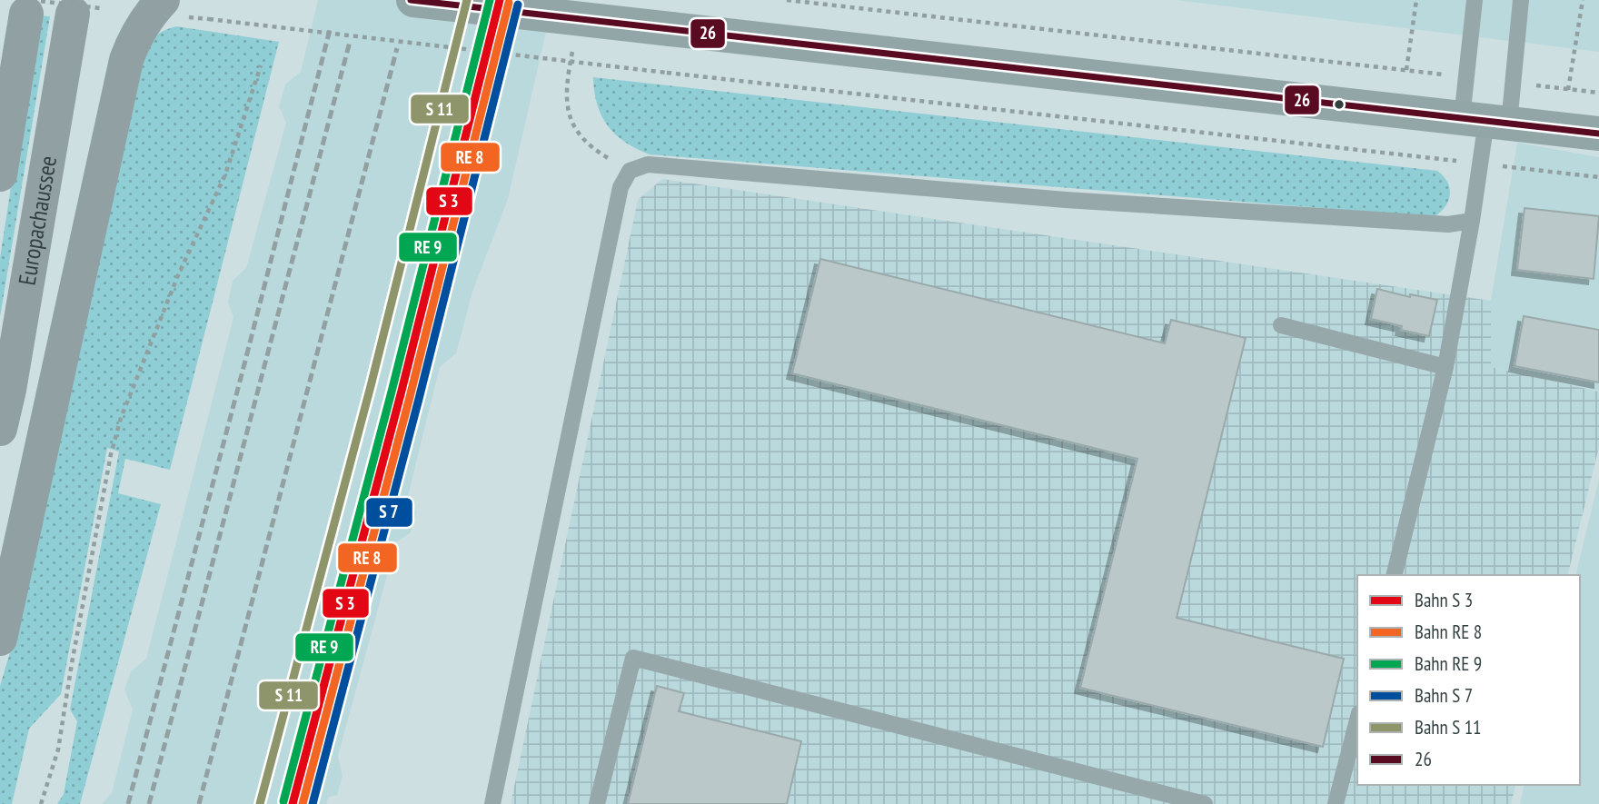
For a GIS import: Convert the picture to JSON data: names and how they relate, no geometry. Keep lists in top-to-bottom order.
{
  "streets": {
    "main road": ["Europachaussee"]
  },
  "lines": ["transit line 26"],
  "legend": [
    "Bahn S 3",
    "Bahn RE 8",
    "Bahn RE 9",
    "Bahn S 7",
    "Bahn S 11",
    "26"
  ]
}
